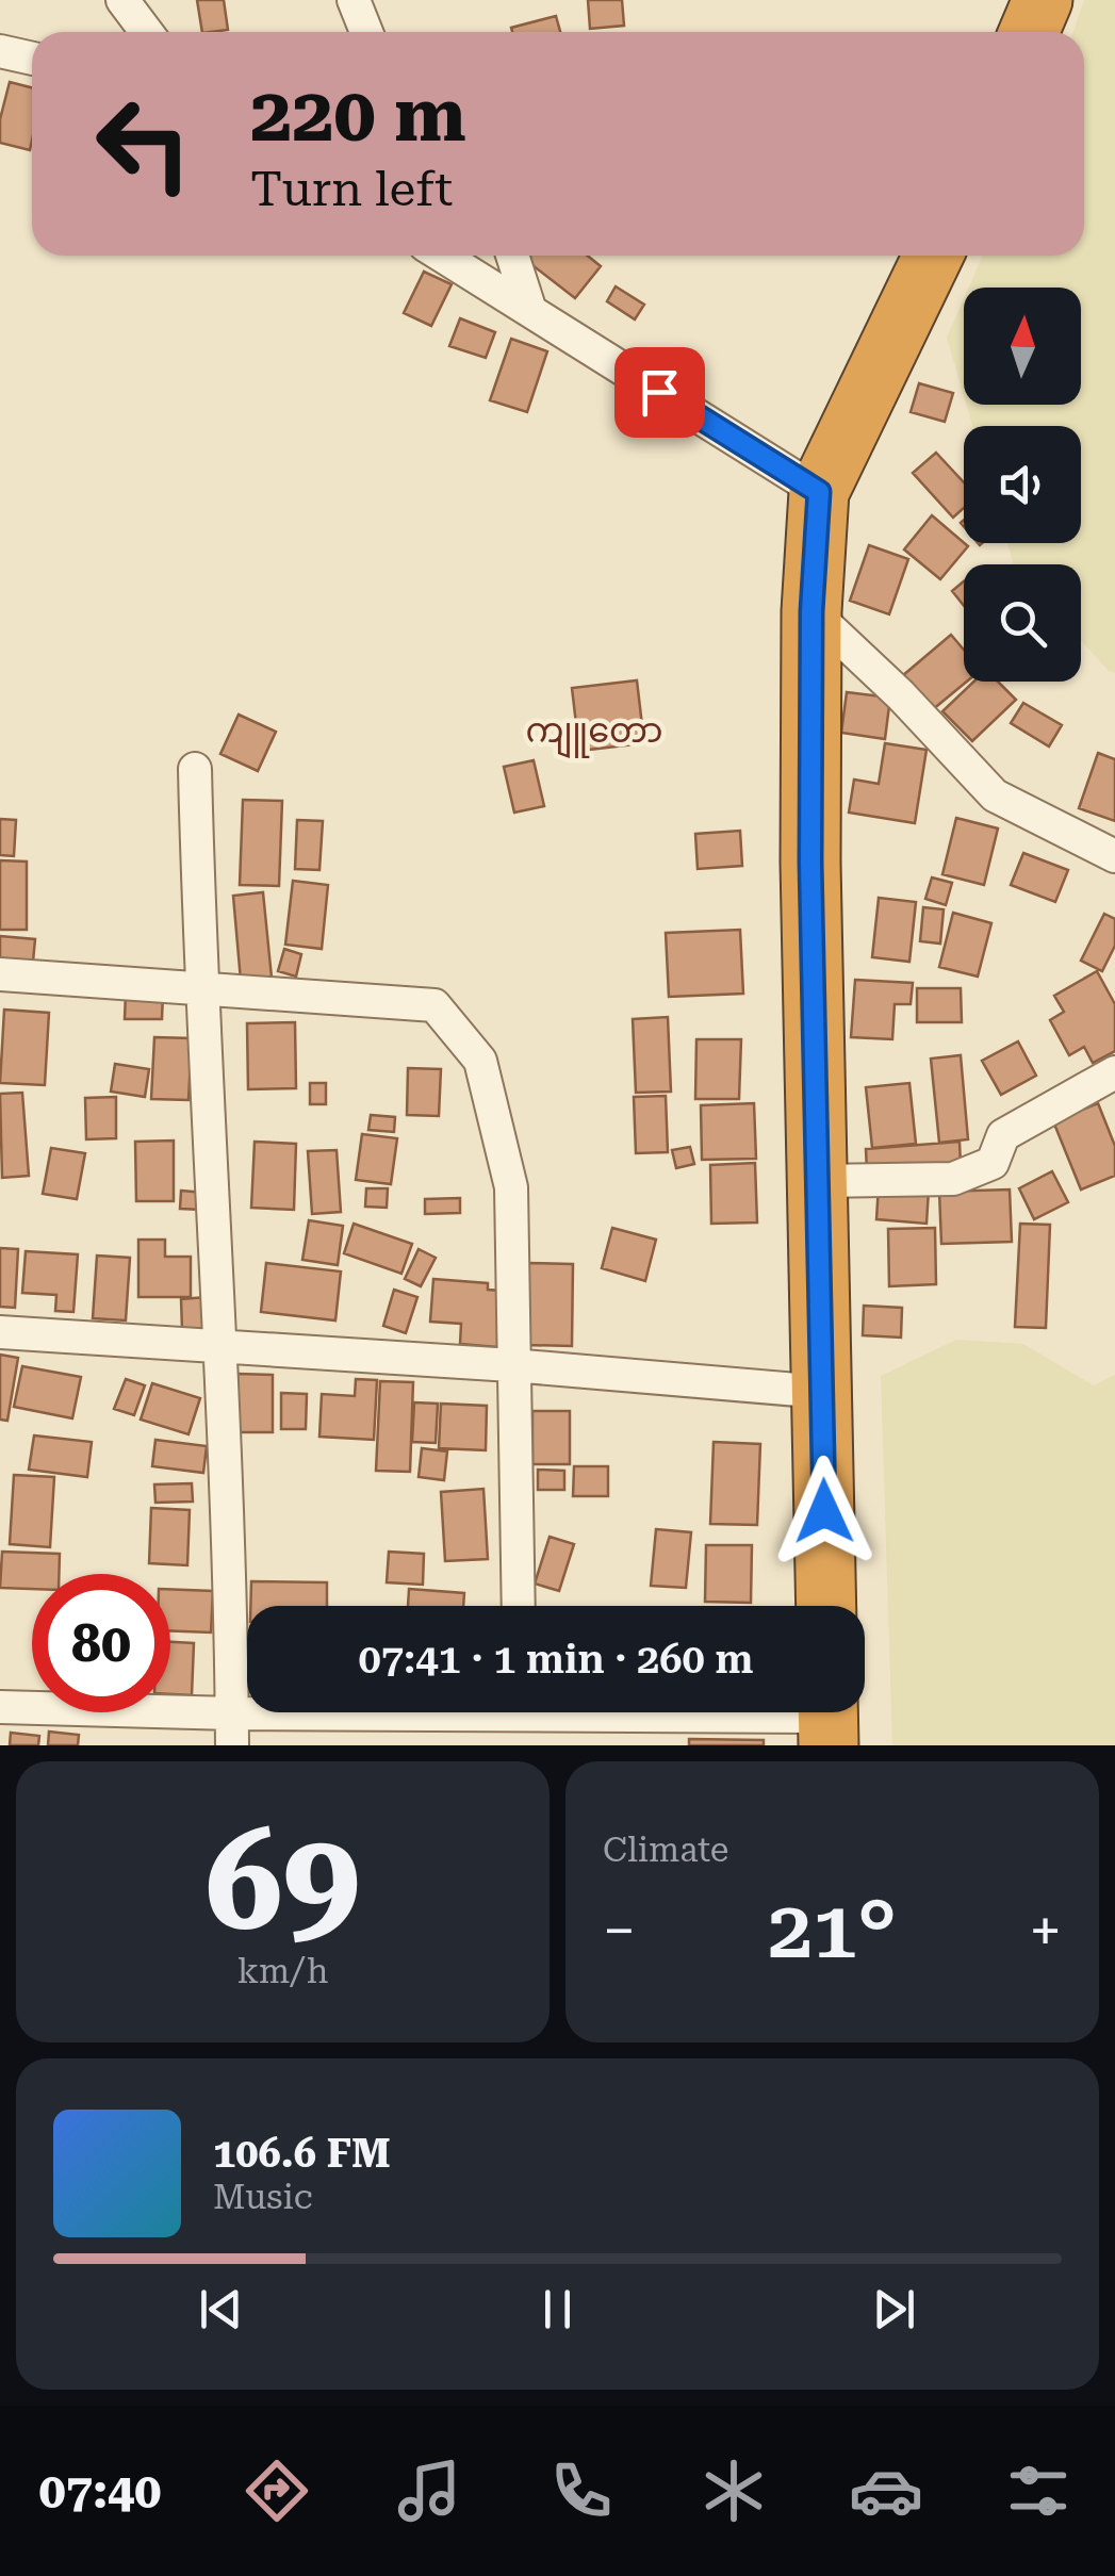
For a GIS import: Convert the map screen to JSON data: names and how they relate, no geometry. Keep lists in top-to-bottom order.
{
  "districts": ["ကျူတော"],
  "north": "top",
  "page": {
    "turn": ["220 m", "Turn left"],
    "limit": "80",
    "trip": "07:41 · 1 min · 260 m",
    "tile": [
      ["69", "km/h"],
      "Climate"
    ],
    "heat": ["−", "21°", "+"],
    "song": ["106.6 FM", "Music"],
    "tabs": "07:40"
  }
}
